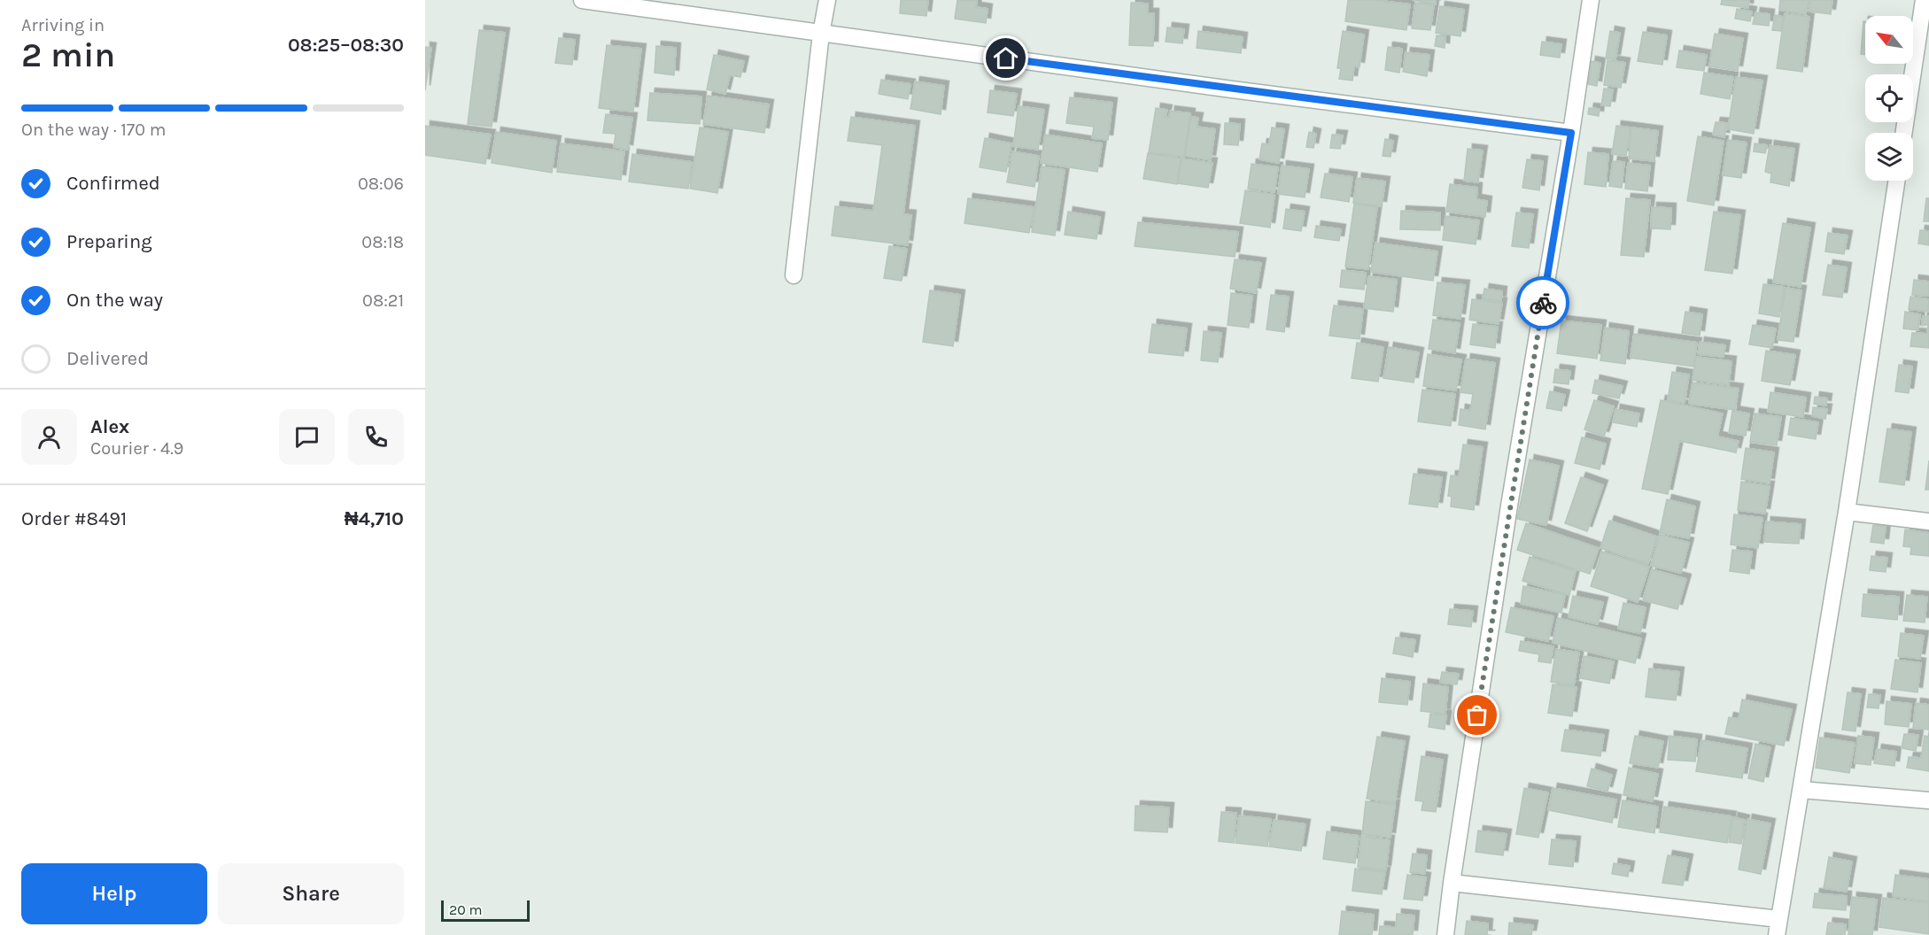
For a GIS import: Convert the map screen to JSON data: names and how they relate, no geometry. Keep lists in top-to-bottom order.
{
  "scale_bar": "20 m",
  "north": "top left",
  "page": {
    "heading": ["2 min", "Arriving in", "08:25–08:30"],
    "panel": [
      "Alex",
      "Courier · 4.9",
      "Order #8491",
      "₦4,710"
    ],
    "bar": "On the way · 170 m",
    "list": [
      ["Confirmed", "08:06"],
      ["Preparing", "08:18"],
      ["On the way", "08:21"],
      "Delivered"
    ],
    "buttons": ["Help", "Share"],
    "scale": "20 m"
  }
}
